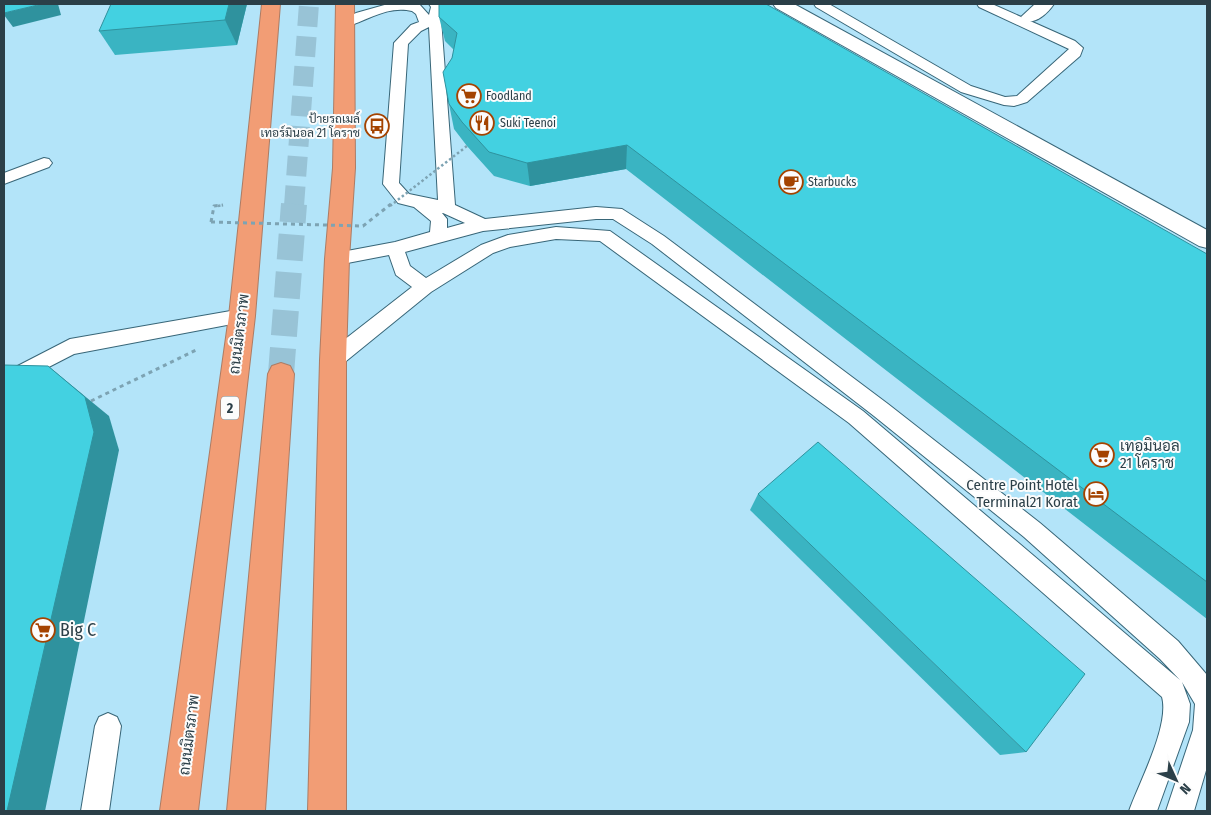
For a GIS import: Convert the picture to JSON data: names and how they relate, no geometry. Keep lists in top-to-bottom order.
{
  "streets": {
    "highway": ["ถนนมิตรภาพ", "2"]
  },
  "places": {
    "supermarket": ["Foodland", "เทอมินอล 21 โคราช", "Big C"],
    "restaurant": ["Suki Teenoi"],
    "bus stop": ["ป้ายรถเมล์ เทอร์มินอล 21 โคราช"],
    "cafe": ["Starbucks"],
    "hotel": ["Centre Point Hotel Terminal21 Korat"]
  },
  "north": "bottom right"
}
